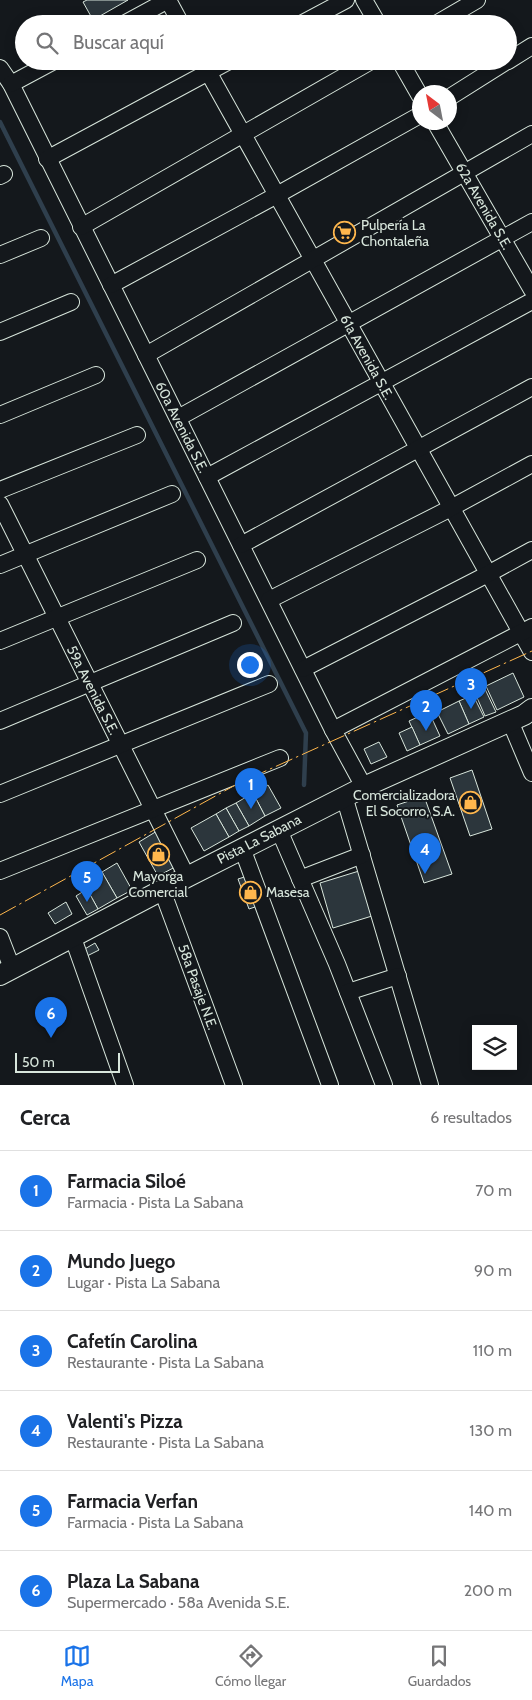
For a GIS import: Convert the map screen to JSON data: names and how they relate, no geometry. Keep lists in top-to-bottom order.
{
  "streets": {
    "main road": ["Pista La Sabana"],
    "street": [
      "62a Avenida S.E.",
      "61a Avenida S.E.",
      "60a Avenida S.E.",
      "59a Avenida S.E.",
      "58a Pasaje N.E."
    ]
  },
  "crossings": [
    ["60a Avenida S.E.", "Pista La Sabana"],
    ["59a Avenida S.E.", "Pista La Sabana"],
    ["Pista La Sabana", "58a Pasaje N.E."]
  ],
  "places": {
    "supermarket": ["Pulpería La Chontaleña"],
    "shop": ["Comercializadora El Socorro, S.A.", "Mayorga Comercial", "Masesa"]
  },
  "scale_bar": "50 m",
  "north": "top left",
  "page": {
    "search": "Buscar aquí",
    "pins": [
      "3",
      "2",
      "1",
      "4",
      "5",
      "6"
    ],
    "scale": "50 m",
    "heading": ["Cerca", "6 resultados"],
    "list": [
      {
        "mark": "1",
        "name": "Farmacia Siloé",
        "note": "Farmacia · Pista La Sabana",
        "value": "70 m"
      },
      {
        "mark": "2",
        "name": "Mundo Juego",
        "note": "Lugar · Pista La Sabana",
        "value": "90 m"
      },
      {
        "mark": "3",
        "name": "Cafetín Carolina",
        "note": "Restaurante · Pista La Sabana",
        "value": "110 m"
      },
      {
        "mark": "4",
        "name": "Valenti's Pizza",
        "note": "Restaurante · Pista La Sabana",
        "value": "130 m"
      },
      {
        "mark": "5",
        "name": "Farmacia Verfan",
        "note": "Farmacia · Pista La Sabana",
        "value": "140 m"
      },
      {
        "mark": "6",
        "name": "Plaza La Sabana",
        "note": "Supermercado · 58a Avenida S.E.",
        "value": "200 m"
      }
    ],
    "nav": ["Mapa", "Cómo llegar", "Guardados"]
  }
}
